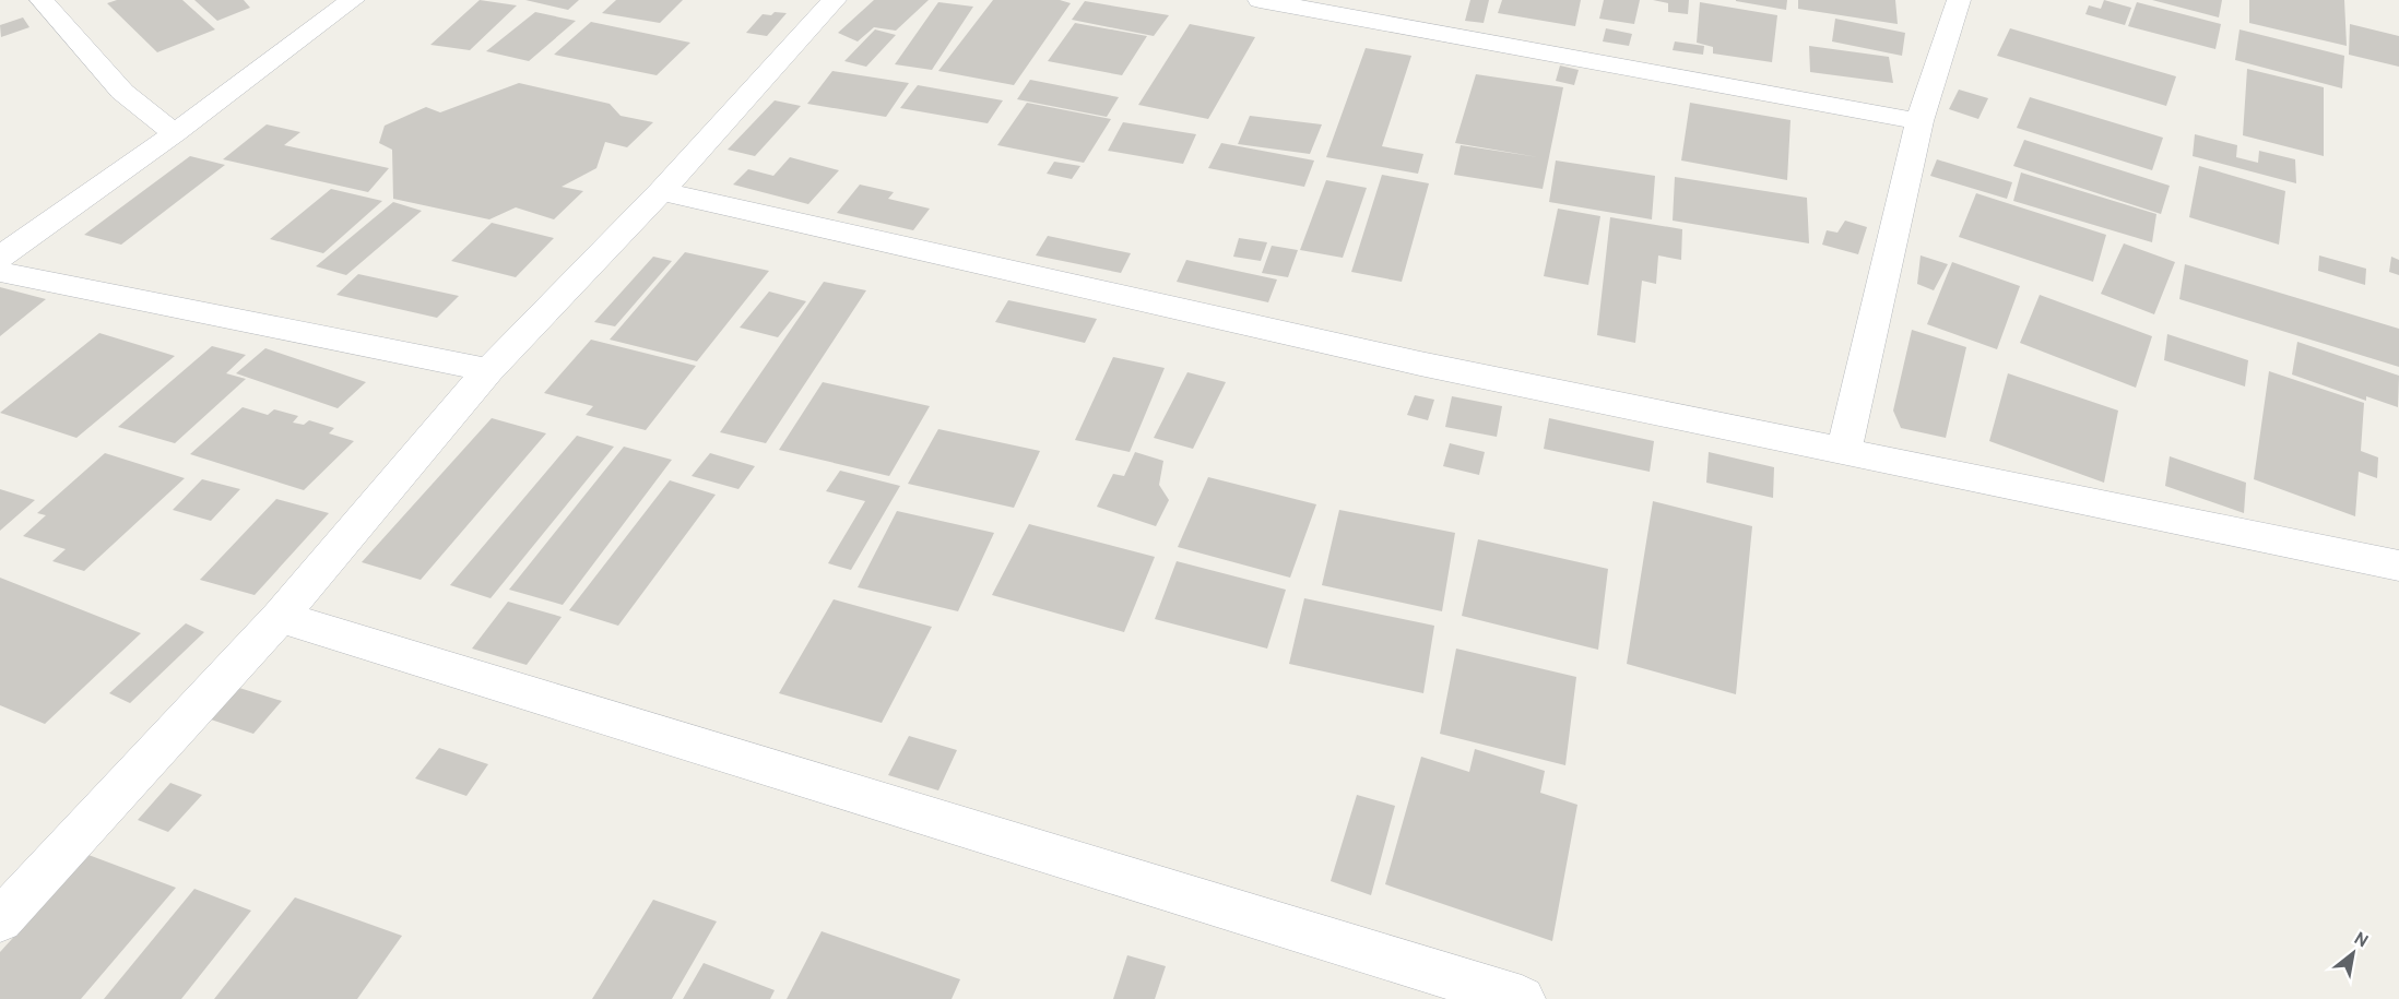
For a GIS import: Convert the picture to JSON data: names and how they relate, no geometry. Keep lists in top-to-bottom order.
{
  "north": "top right"
}
